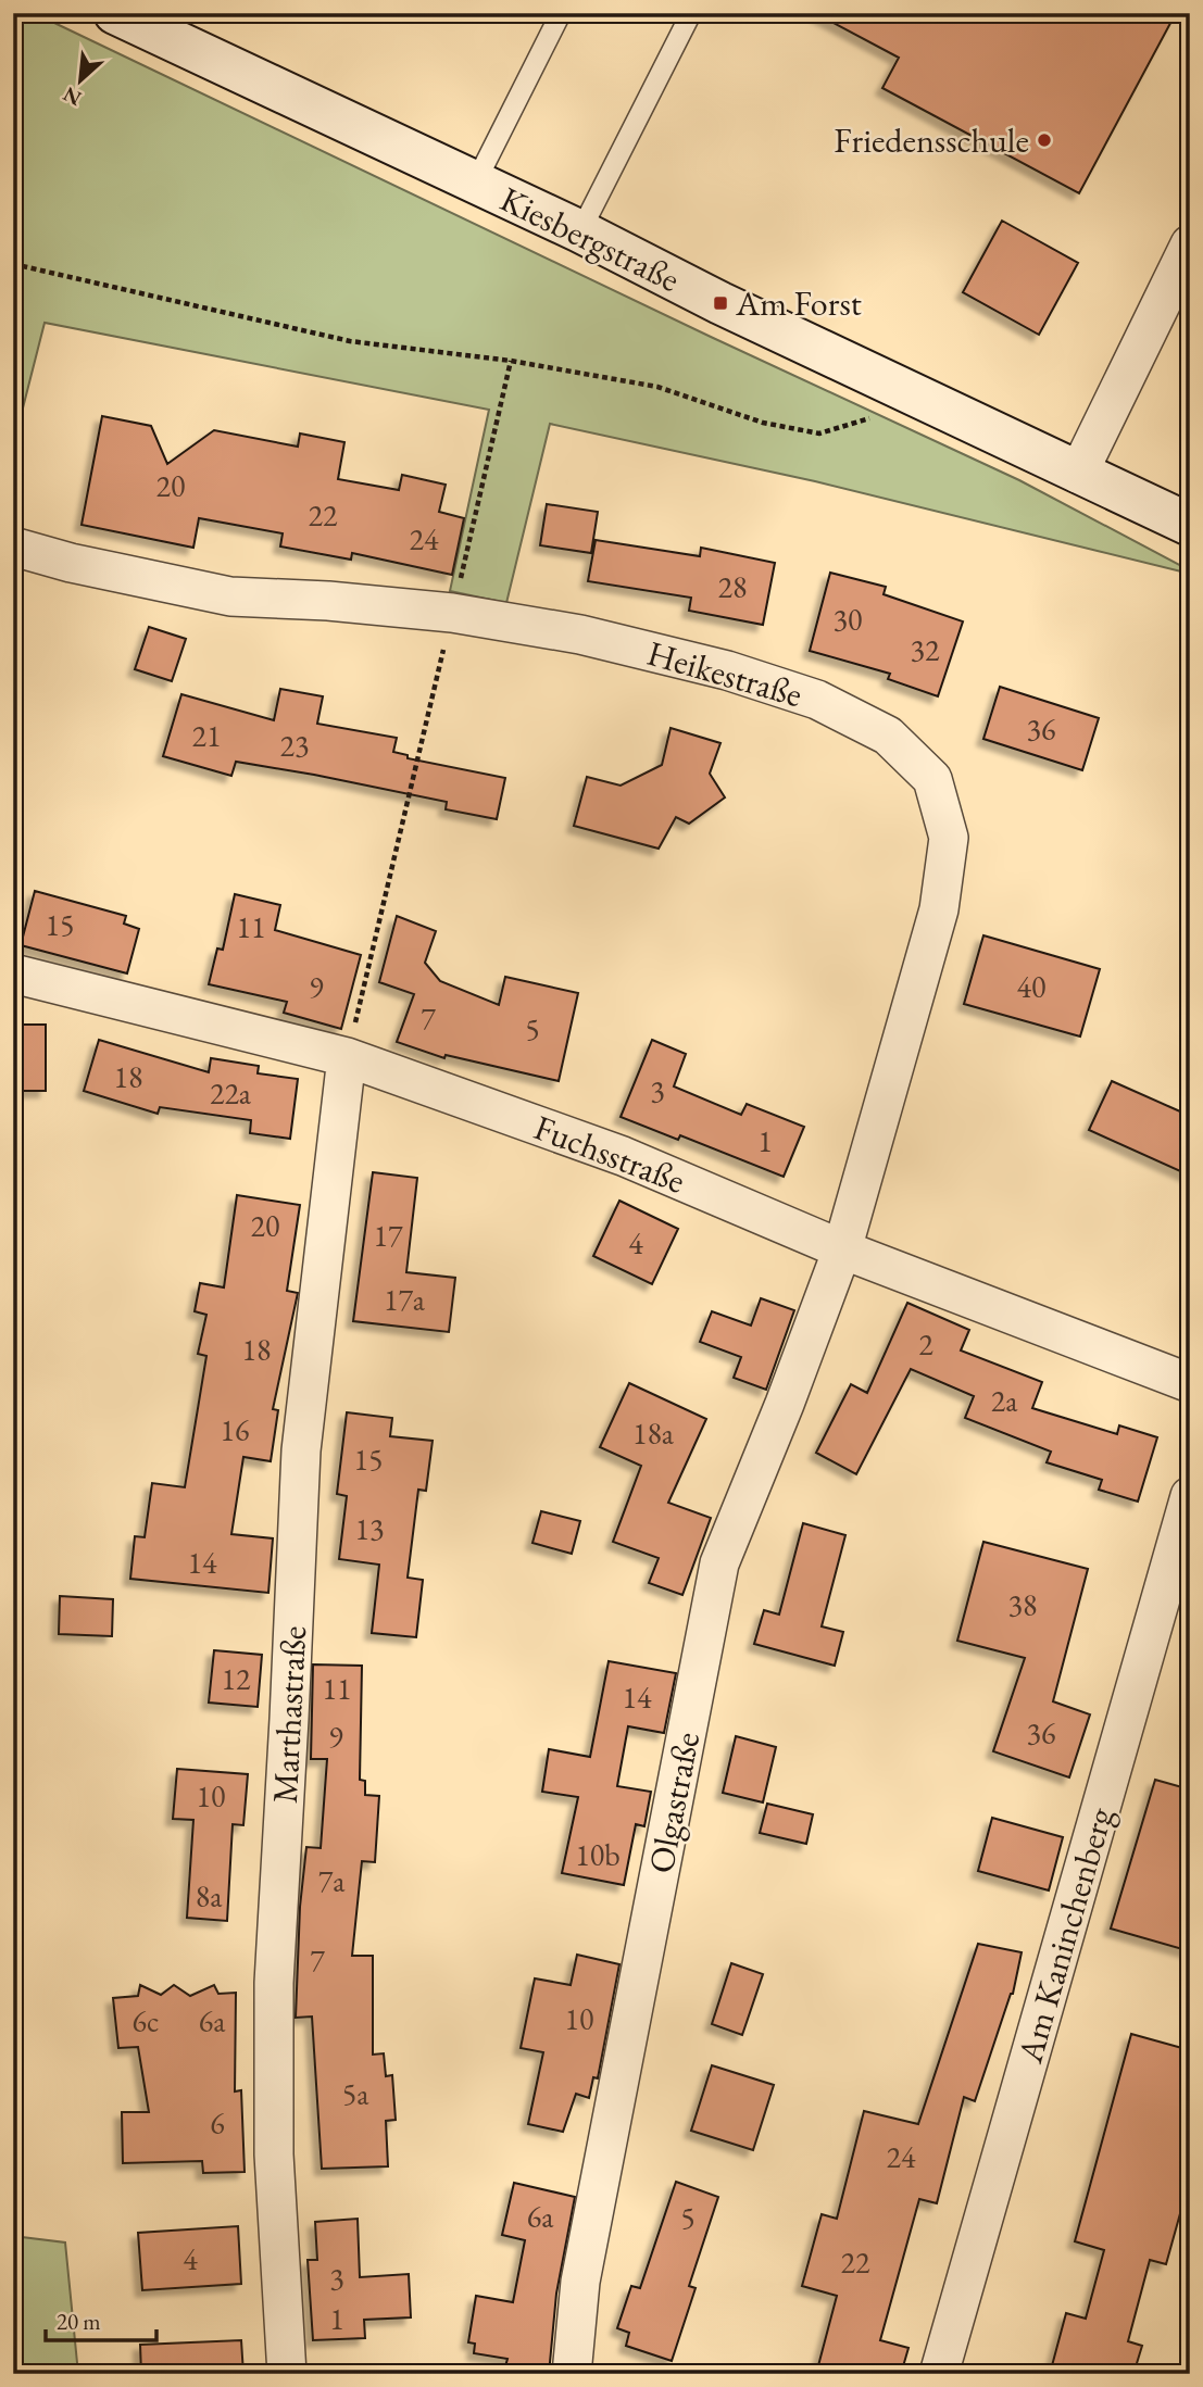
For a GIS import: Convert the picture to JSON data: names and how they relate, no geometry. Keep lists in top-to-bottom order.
{
  "streets": {
    "street": [
      "Kiesbergstraße",
      "Heikestraße",
      "Fuchsstraße",
      "Marthastraße",
      "Olgastraße",
      "Am Kaninchenberg"
    ]
  },
  "crossings": [
    ["Heikestraße", "Fuchsstraße"],
    ["Heikestraße", "Olgastraße"],
    ["Fuchsstraße", "Marthastraße"],
    ["Fuchsstraße", "Olgastraße"]
  ],
  "places": {
    "other": ["Friedensschule"],
    "transit": ["Am Forst"]
  },
  "house_numbers": [
    "20",
    "22",
    "24",
    "28",
    "30",
    "32",
    "36",
    "21",
    "23",
    "15",
    "11",
    "9",
    "40",
    "7",
    "5",
    "18",
    "3",
    "22a",
    "1",
    "20",
    "17",
    "4",
    "17a",
    "2",
    "18",
    "2a",
    "16",
    "18a",
    "15",
    "13",
    "14",
    "38",
    "12",
    "11",
    "14",
    "36",
    "9",
    "10",
    "10b",
    "7a",
    "8a",
    "7",
    "10",
    "6c",
    "6a",
    "5a",
    "6",
    "24",
    "6a",
    "5",
    "4",
    "22",
    "3",
    "1"
  ],
  "scale_bar": "20 m",
  "north": "bottom left"
}
